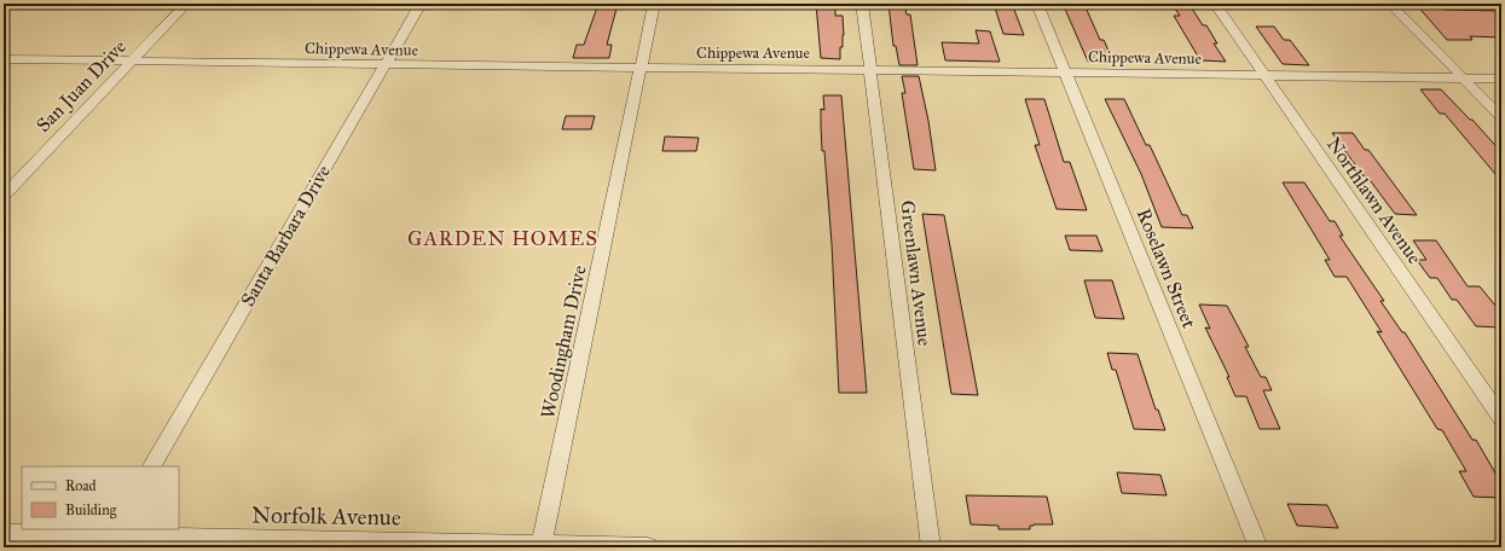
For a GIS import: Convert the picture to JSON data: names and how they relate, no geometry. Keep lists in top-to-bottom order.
{
  "streets": {
    "street": [
      "Chippewa Avenue",
      "San Juan Drive",
      "Northlawn Avenue",
      "Santa Barbara Drive",
      "Roselawn Street",
      "Greenlawn Avenue",
      "Woodingham Drive",
      "Norfolk Avenue"
    ]
  },
  "crossings": [
    ["Chippewa Avenue", "San Juan Drive"],
    ["Chippewa Avenue", "Northlawn Avenue"],
    ["Chippewa Avenue", "Santa Barbara Drive"],
    ["Chippewa Avenue", "Roselawn Street"],
    ["Chippewa Avenue", "Greenlawn Avenue"],
    ["Chippewa Avenue", "Woodingham Drive"],
    ["Woodingham Drive", "Norfolk Avenue"]
  ],
  "districts": ["GARDEN HOMES"],
  "legend": ["Road", "Building"]
}
